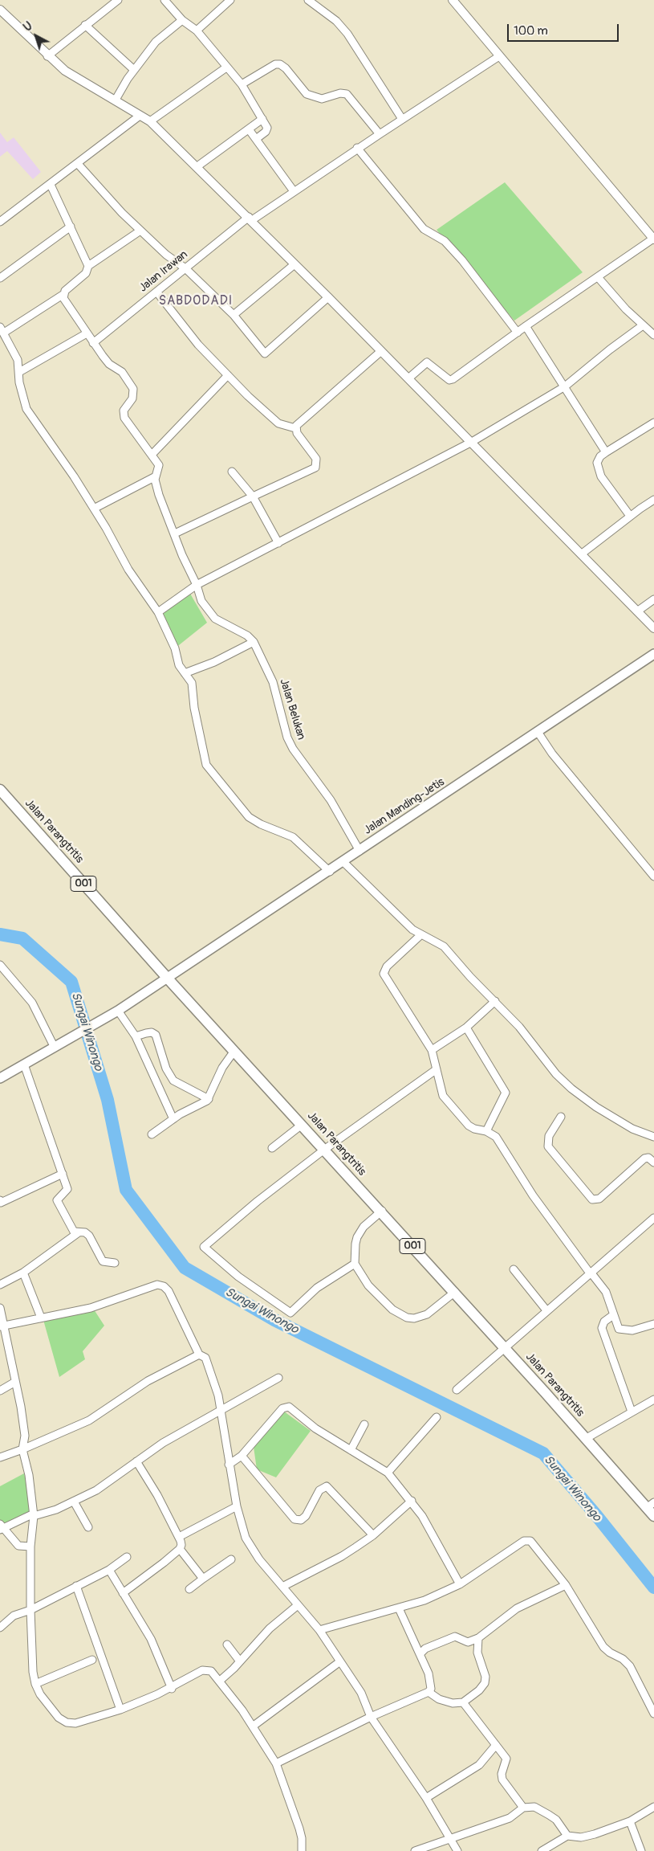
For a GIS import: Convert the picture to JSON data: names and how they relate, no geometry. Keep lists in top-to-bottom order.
{
  "streets": {
    "main road": ["Jalan Manding-Jetis", "Jalan Parangtritis", "001"],
    "street": ["Jalan Irawan", "Jalan Belukan"]
  },
  "crossings": [
    ["Jalan Belukan", "Jalan Manding-Jetis"],
    ["Jalan Manding-Jetis", "Jalan Parangtritis"]
  ],
  "districts": ["SABDODADI"],
  "water": ["Sungai Winongo"],
  "scale_bar": "100 m",
  "north": "top left"
}
